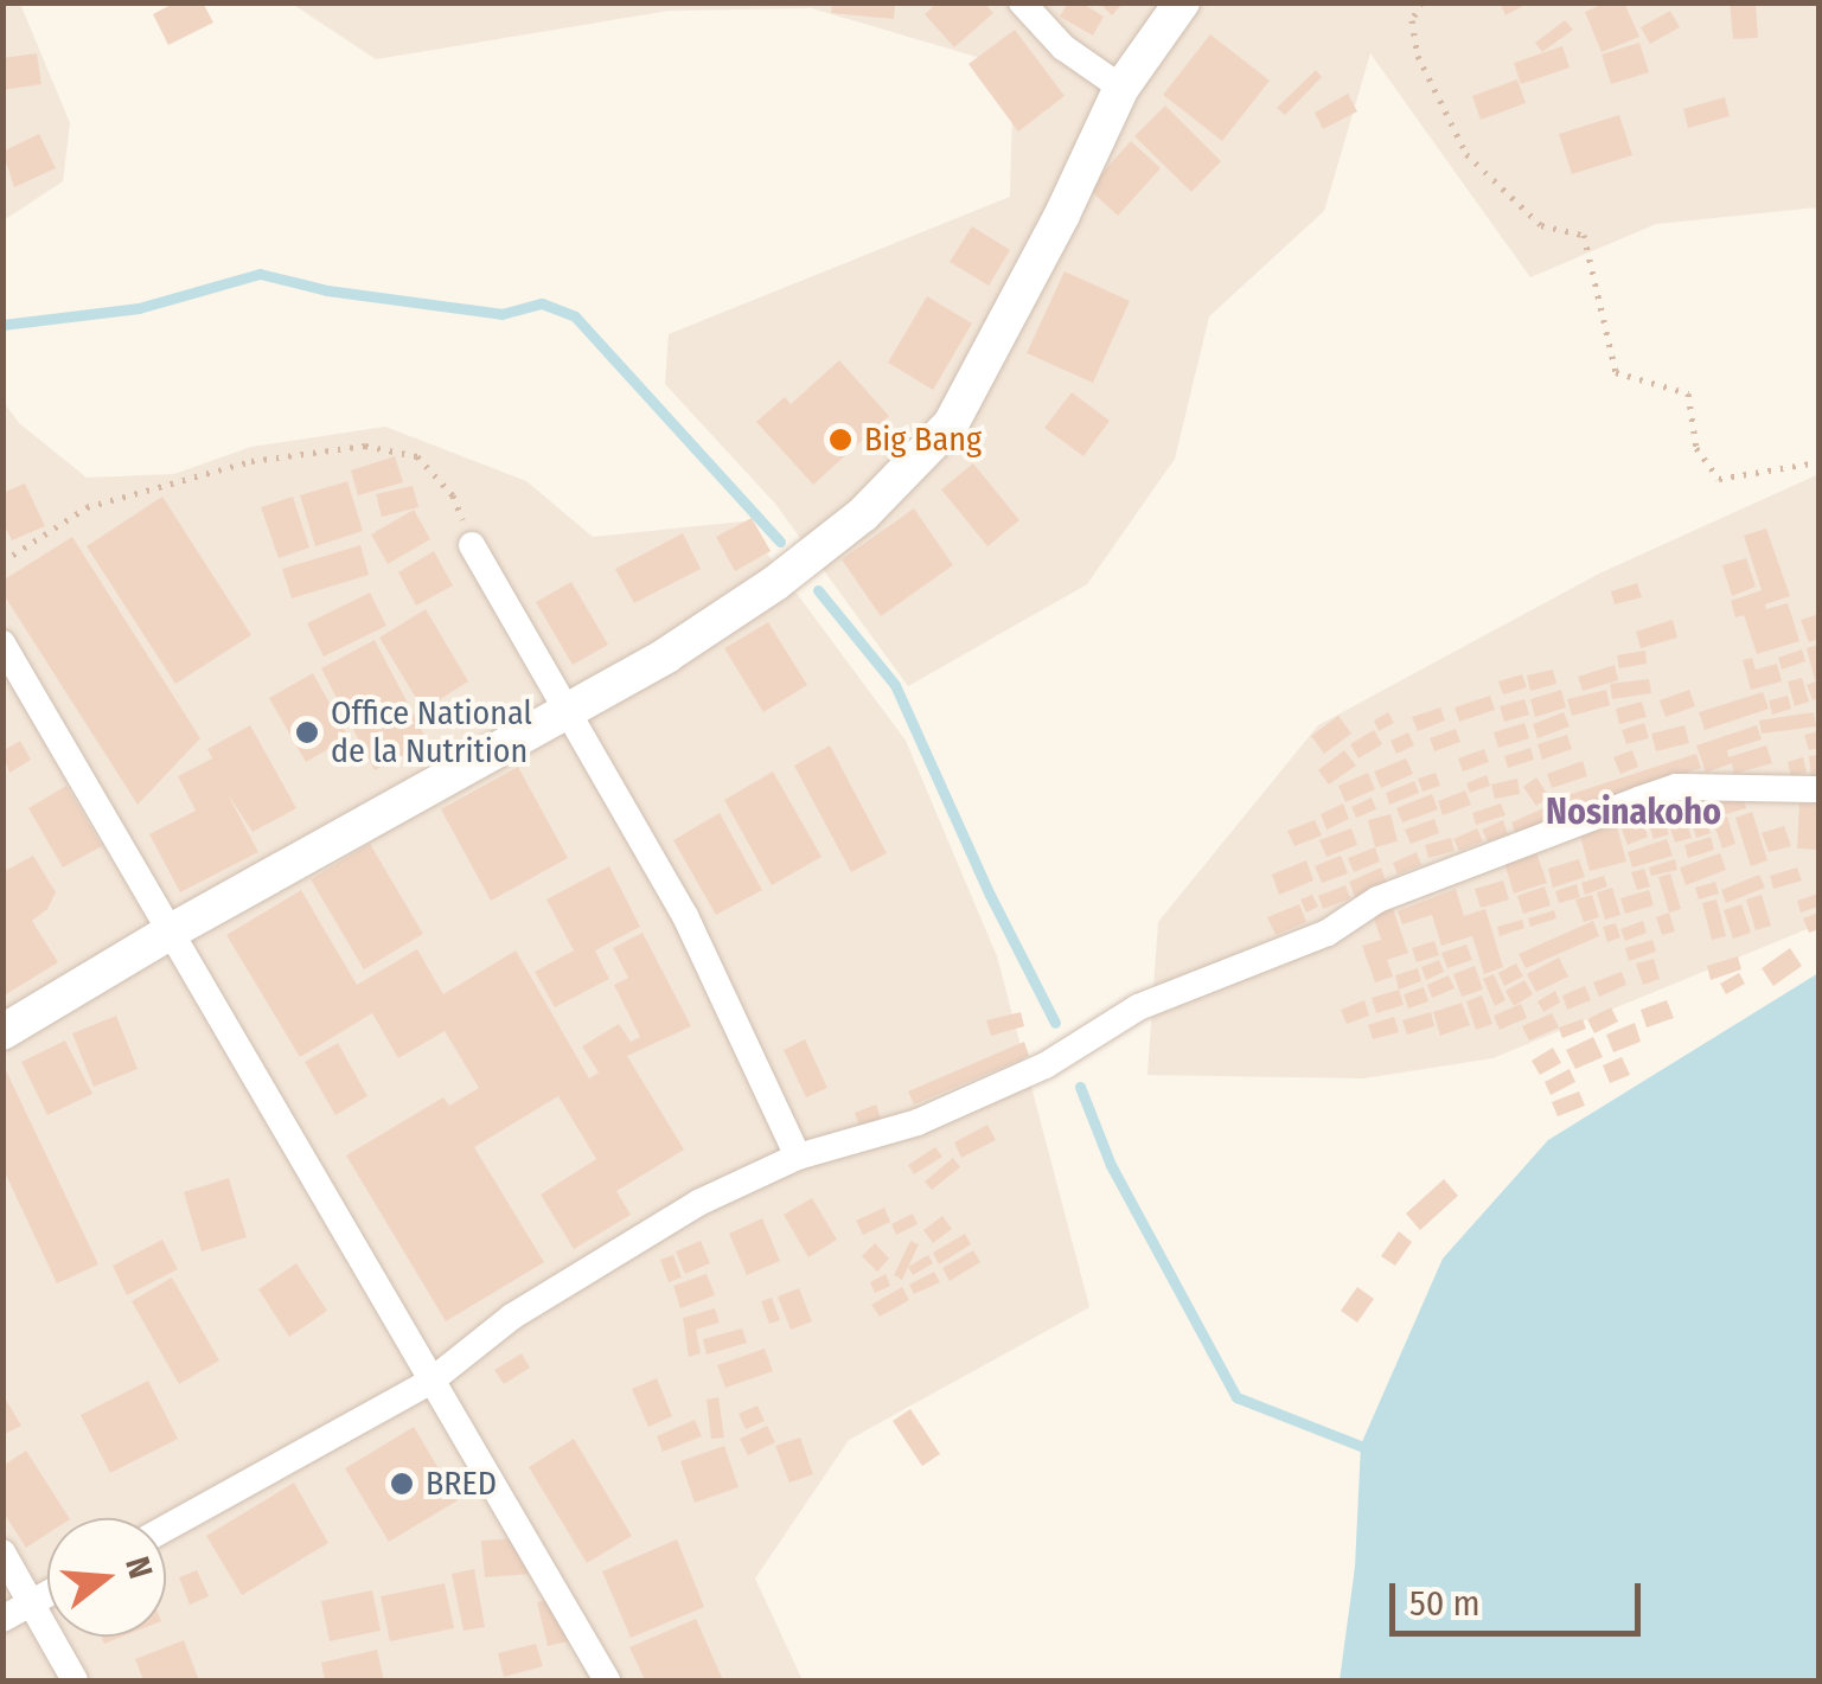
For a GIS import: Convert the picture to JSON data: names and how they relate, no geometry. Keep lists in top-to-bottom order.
{
  "districts": ["Nosinakoho"],
  "places": ["Big Bang", "Office National de la Nutrition", "BRED"],
  "scale_bar": "50 m",
  "north": "right"
}
